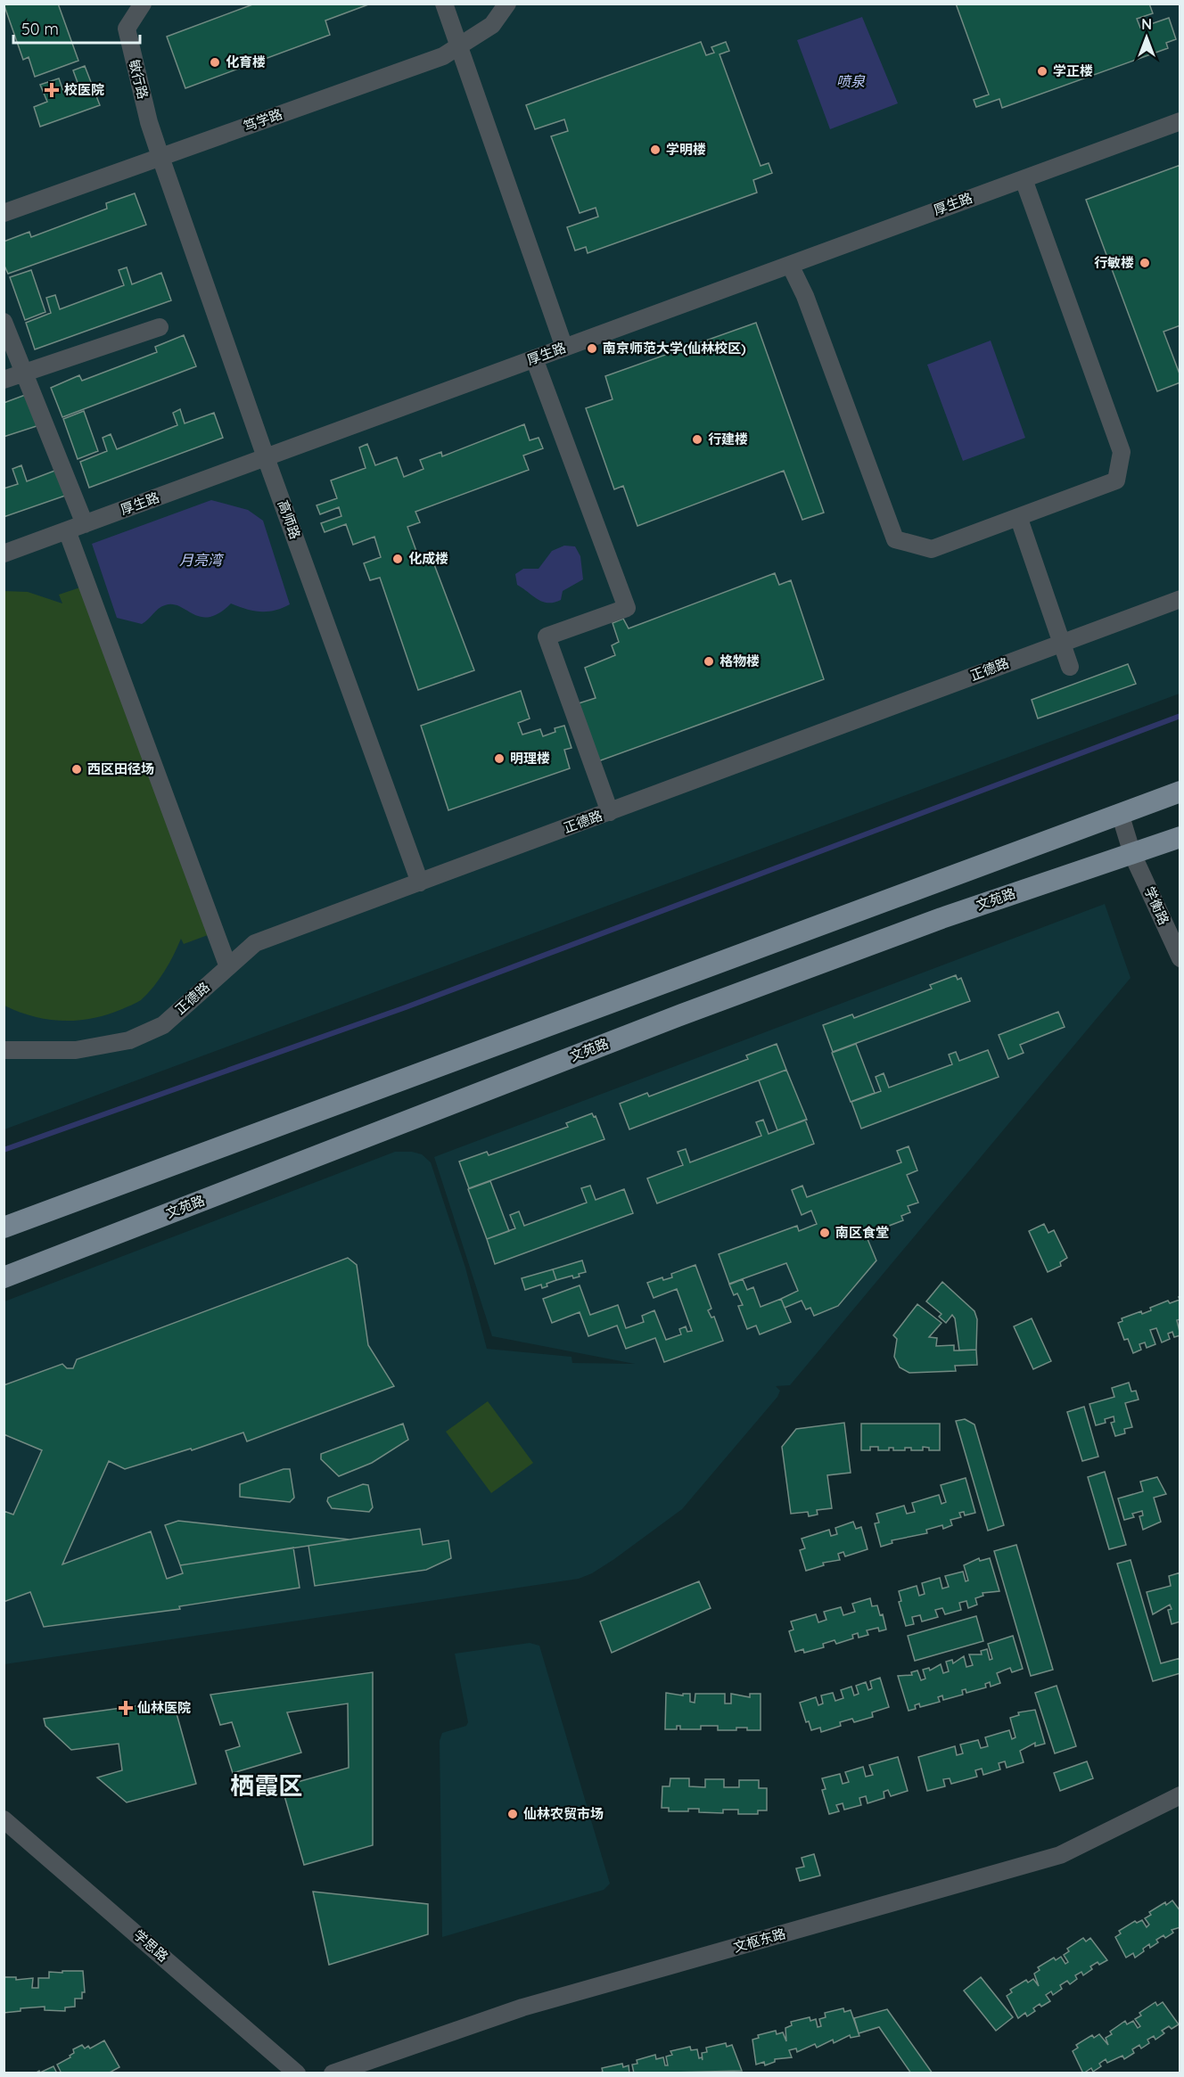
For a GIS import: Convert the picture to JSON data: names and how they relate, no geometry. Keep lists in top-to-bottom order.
{
  "streets": {
    "main road": ["文苑路"],
    "street": [
      "敏行路",
      "笃学路",
      "厚生路",
      "高师路",
      "正德路",
      "学衡路",
      "文枢东路",
      "学思路"
    ]
  },
  "crossings": [
    ["敏行路", "笃学路"],
    ["敏行路", "高师路"],
    ["笃学路", "高师路"],
    ["厚生路", "高师路"],
    ["高师路", "正德路"],
    ["文苑路", "学衡路"]
  ],
  "districts": ["栖霞区"],
  "water": ["喷泉", "月亮湾"],
  "places": {
    "other": [
      "化育楼",
      "学正楼",
      "学明楼",
      "行敏楼",
      "南京师范大学(仙林校区)",
      "行建楼",
      "化成楼",
      "格物楼",
      "明理楼",
      "西区田径场",
      "南区食堂",
      "仙林农贸市场"
    ],
    "health": ["校医院", "仙林医院"]
  },
  "scale_bar": "50 m",
  "north": "top"
}
